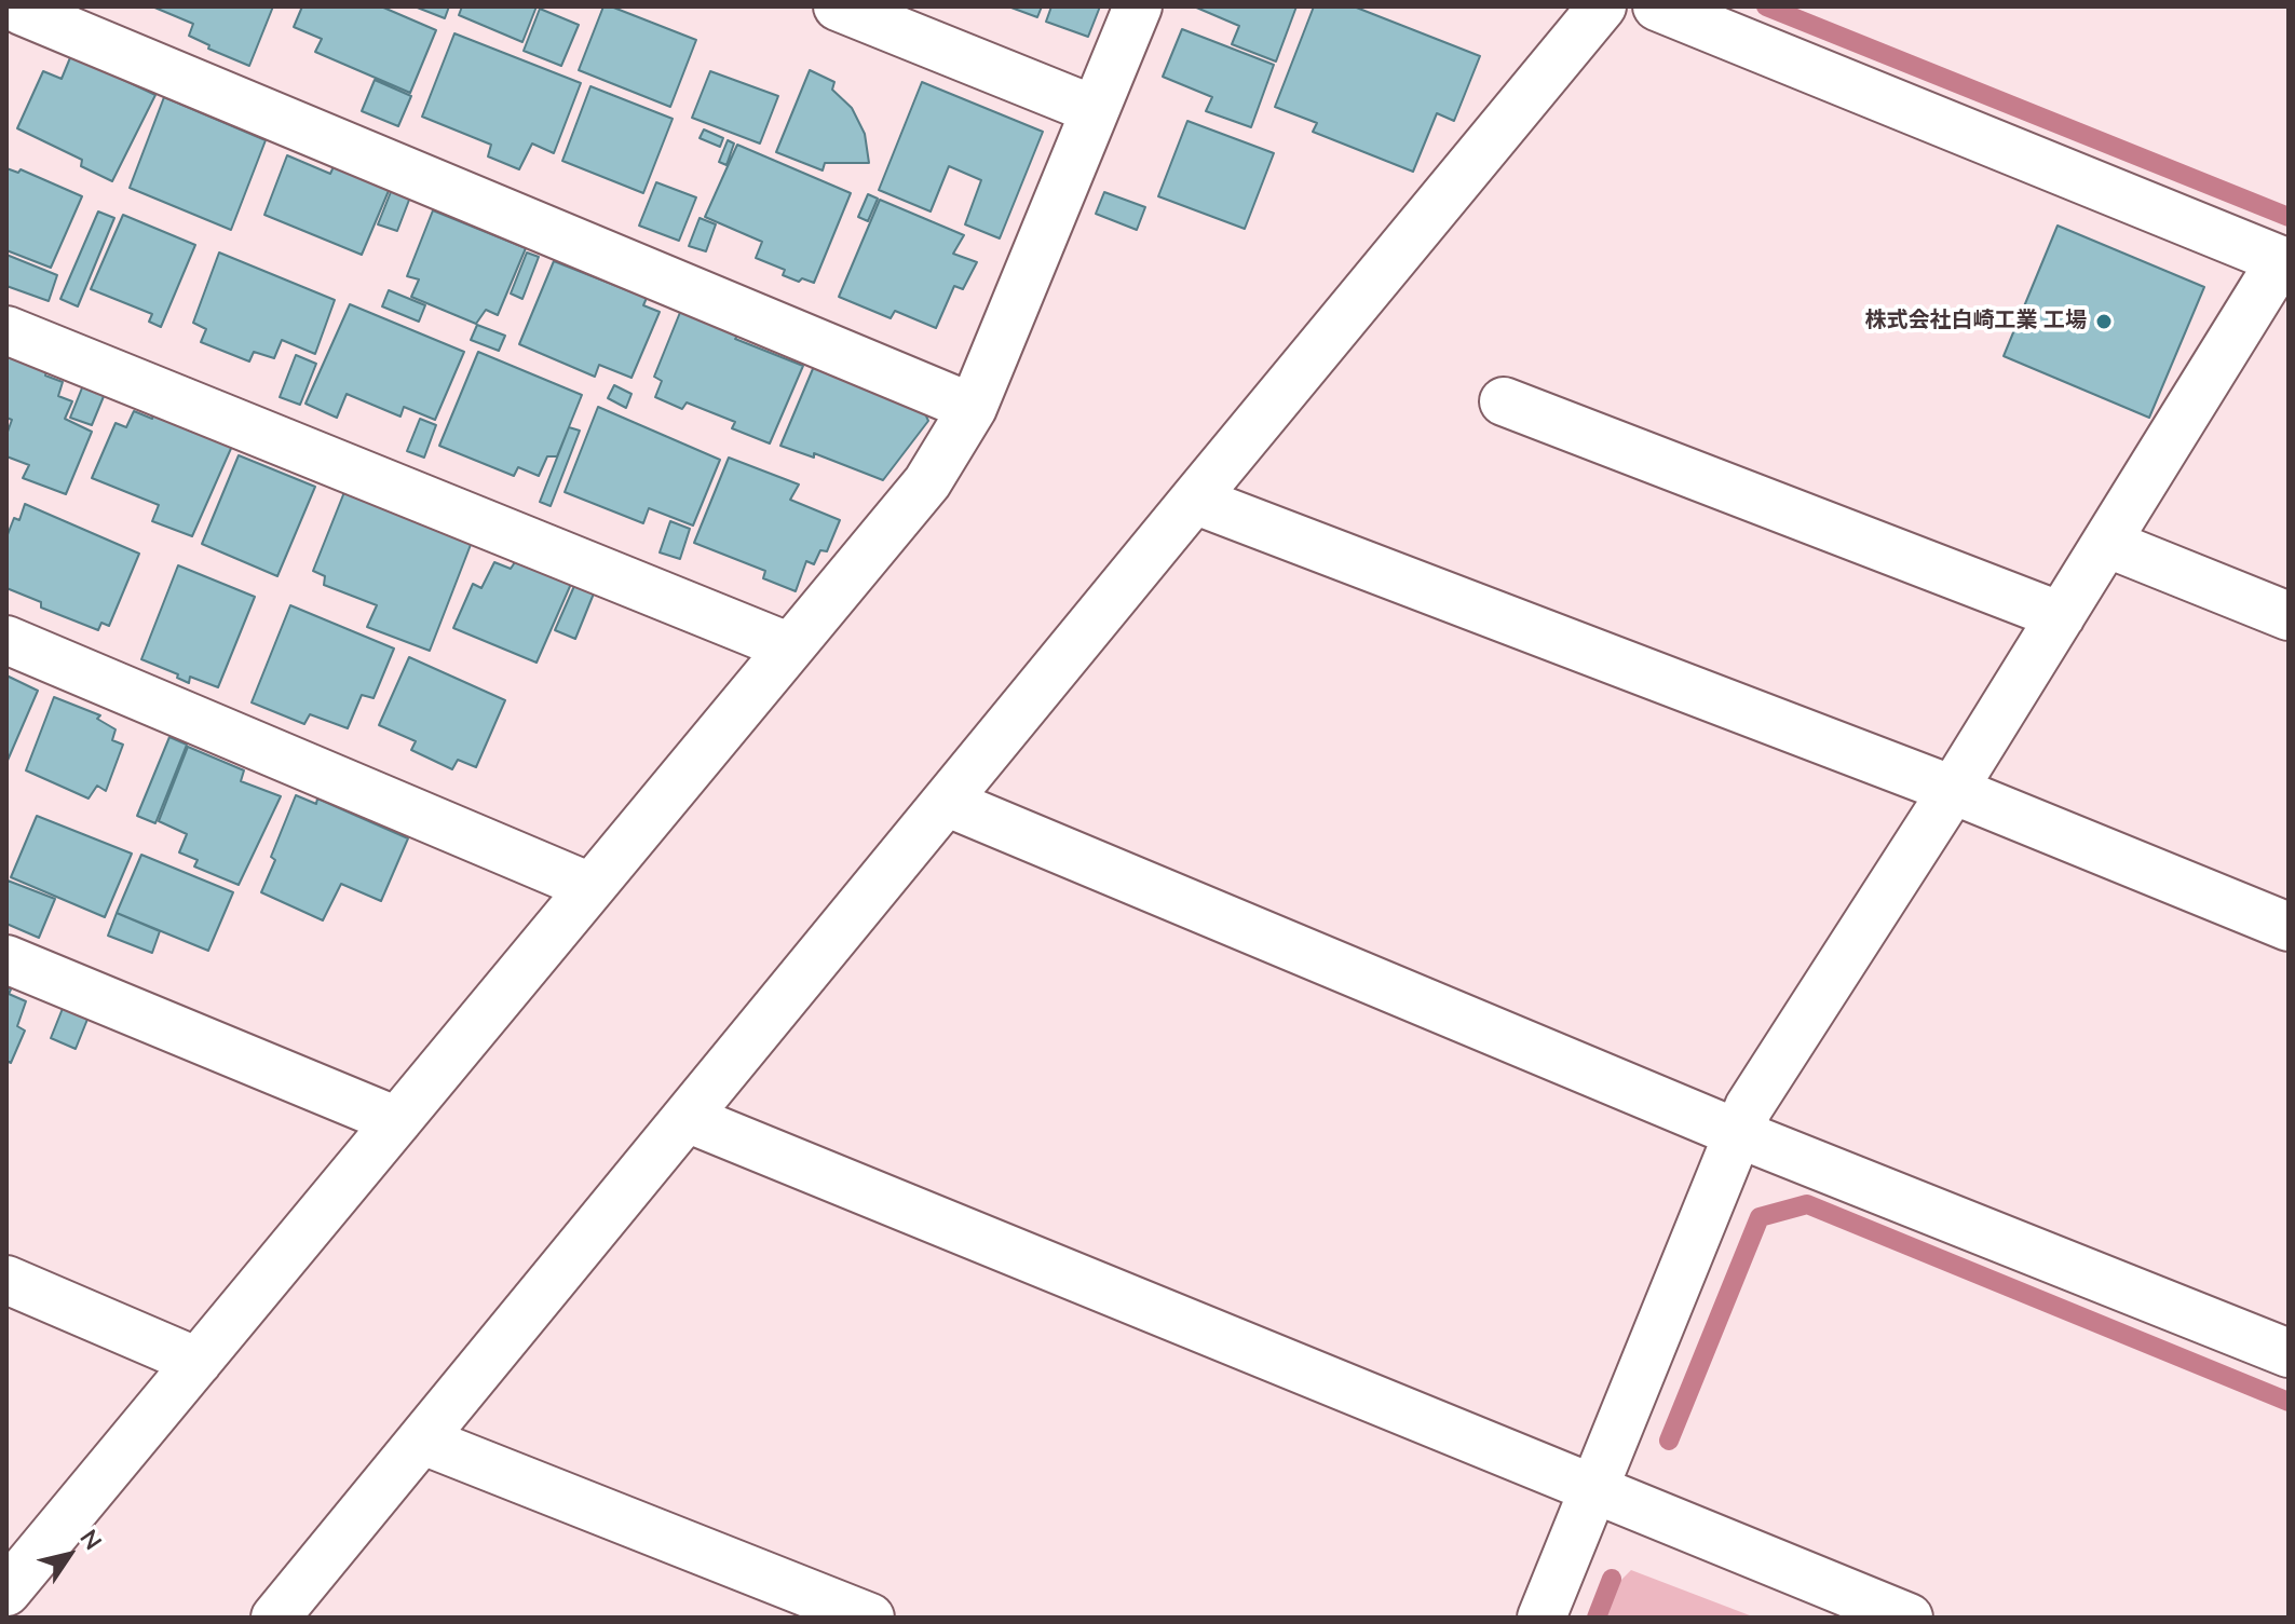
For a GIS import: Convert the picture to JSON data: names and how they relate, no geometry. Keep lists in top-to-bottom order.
{
  "places": ["株式会社白崎工業 工場"],
  "north": "top right"
}
